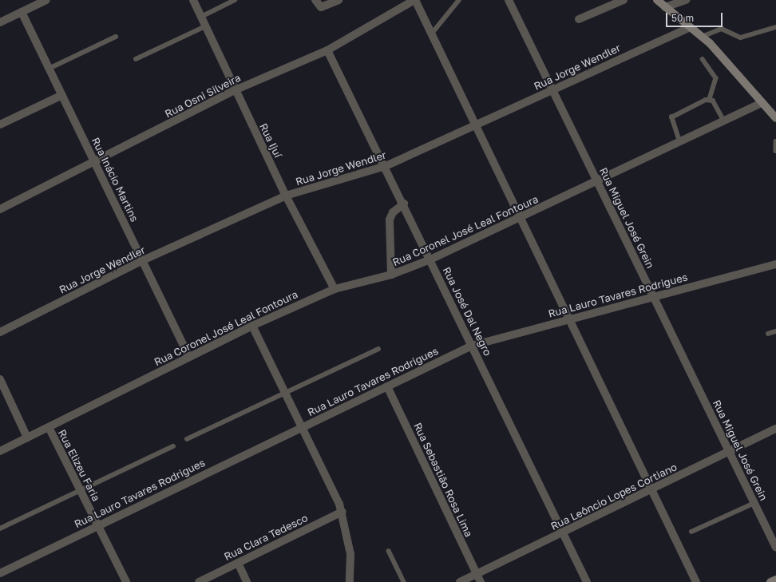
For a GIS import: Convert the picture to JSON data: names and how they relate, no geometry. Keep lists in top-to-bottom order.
{
  "streets": {
    "street": [
      "Rua Jorge Wendler",
      "Rua Osni Silveira",
      "Rua Ijuí",
      "Rua Inácio Martins",
      "Rua Miguel José Grein",
      "Rua Coronel José Leal Fontoura",
      "Rua Lauro Tavares Rodrigues",
      "Rua José Dal Negro",
      "Rua Elizeu Faria",
      "Rua Sebastião Rosa Lima",
      "Rua Leôncio Lopes Cortiano",
      "Rua Clara Tedesco"
    ]
  },
  "crossings": [
    ["Rua Jorge Wendler", "Rua Ijuí"],
    ["Rua Jorge Wendler", "Rua Inácio Martins"],
    ["Rua Jorge Wendler", "Rua Miguel José Grein"],
    ["Rua Jorge Wendler", "Rua José Dal Negro"],
    ["Rua Osni Silveira", "Rua Ijuí"],
    ["Rua Osni Silveira", "Rua Inácio Martins"],
    ["Rua Osni Silveira", "Rua José Dal Negro"],
    ["Rua Ijuí", "Rua Coronel José Leal Fontoura"],
    ["Rua Inácio Martins", "Rua Coronel José Leal Fontoura"],
    ["Rua Miguel José Grein", "Rua Coronel José Leal Fontoura"],
    ["Rua Miguel José Grein", "Rua Lauro Tavares Rodrigues"],
    ["Rua Miguel José Grein", "Rua Leôncio Lopes Cortiano"],
    ["Rua Coronel José Leal Fontoura", "Rua José Dal Negro"],
    ["Rua Coronel José Leal Fontoura", "Rua Elizeu Faria"],
    ["Rua Lauro Tavares Rodrigues", "Rua José Dal Negro"],
    ["Rua Lauro Tavares Rodrigues", "Rua Elizeu Faria"],
    ["Rua Lauro Tavares Rodrigues", "Rua Sebastião Rosa Lima"],
    ["Rua José Dal Negro", "Rua Leôncio Lopes Cortiano"],
    ["Rua Sebastião Rosa Lima", "Rua Leôncio Lopes Cortiano"]
  ],
  "scale_bar": "50 m"
}
